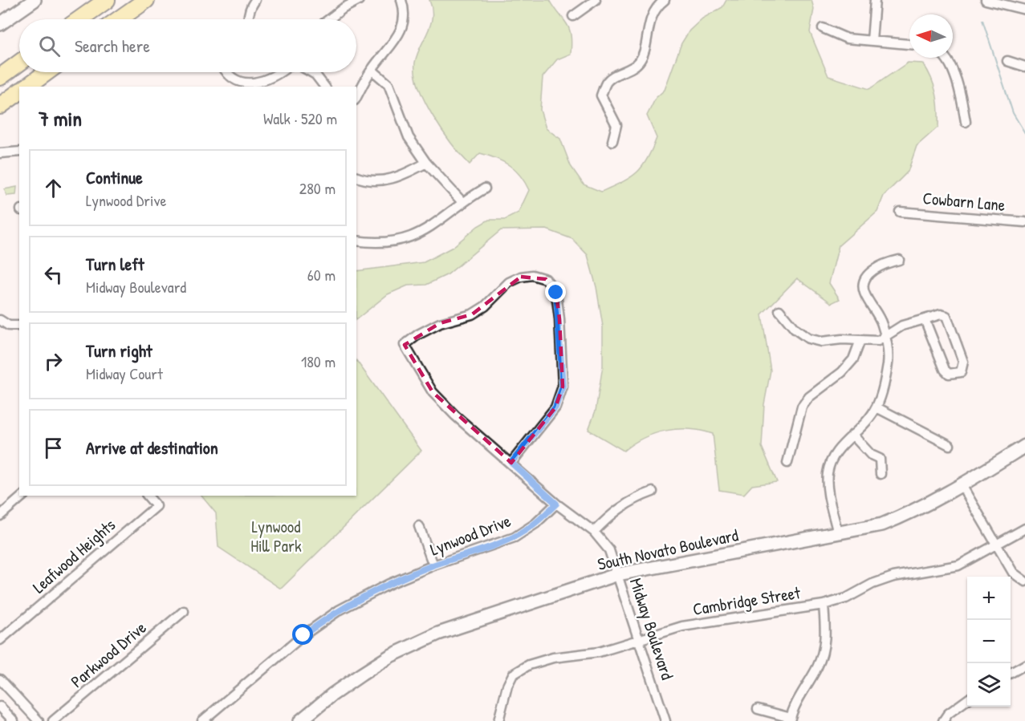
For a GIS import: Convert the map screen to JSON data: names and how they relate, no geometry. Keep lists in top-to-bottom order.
{
  "streets": {
    "main road": ["South Novato Boulevard"],
    "street": [
      "Cowbarn Lane",
      "Lynwood Drive",
      "Leafwood Heights",
      "Cambridge Street",
      "Midway Boulevard",
      "Parkwood Drive"
    ]
  },
  "crossings": [
    ["Lynwood Drive", "Midway Boulevard"],
    ["South Novato Boulevard", "Midway Boulevard"],
    ["Cambridge Street", "Midway Boulevard"]
  ],
  "parks": ["Lynwood Hill Park"],
  "north": "left",
  "page": {
    "search": "Search here",
    "heading": ["7 min", "Walk · 520 m"],
    "list": [
      ["Continue", "Lynwood Drive", "280 m"],
      ["Turn left", "Midway Boulevard", "60 m"],
      ["Turn right", "Midway Court", "180 m"],
      "Arrive at destination"
    ],
    "map_buttons": ["+", "−"]
  }
}
